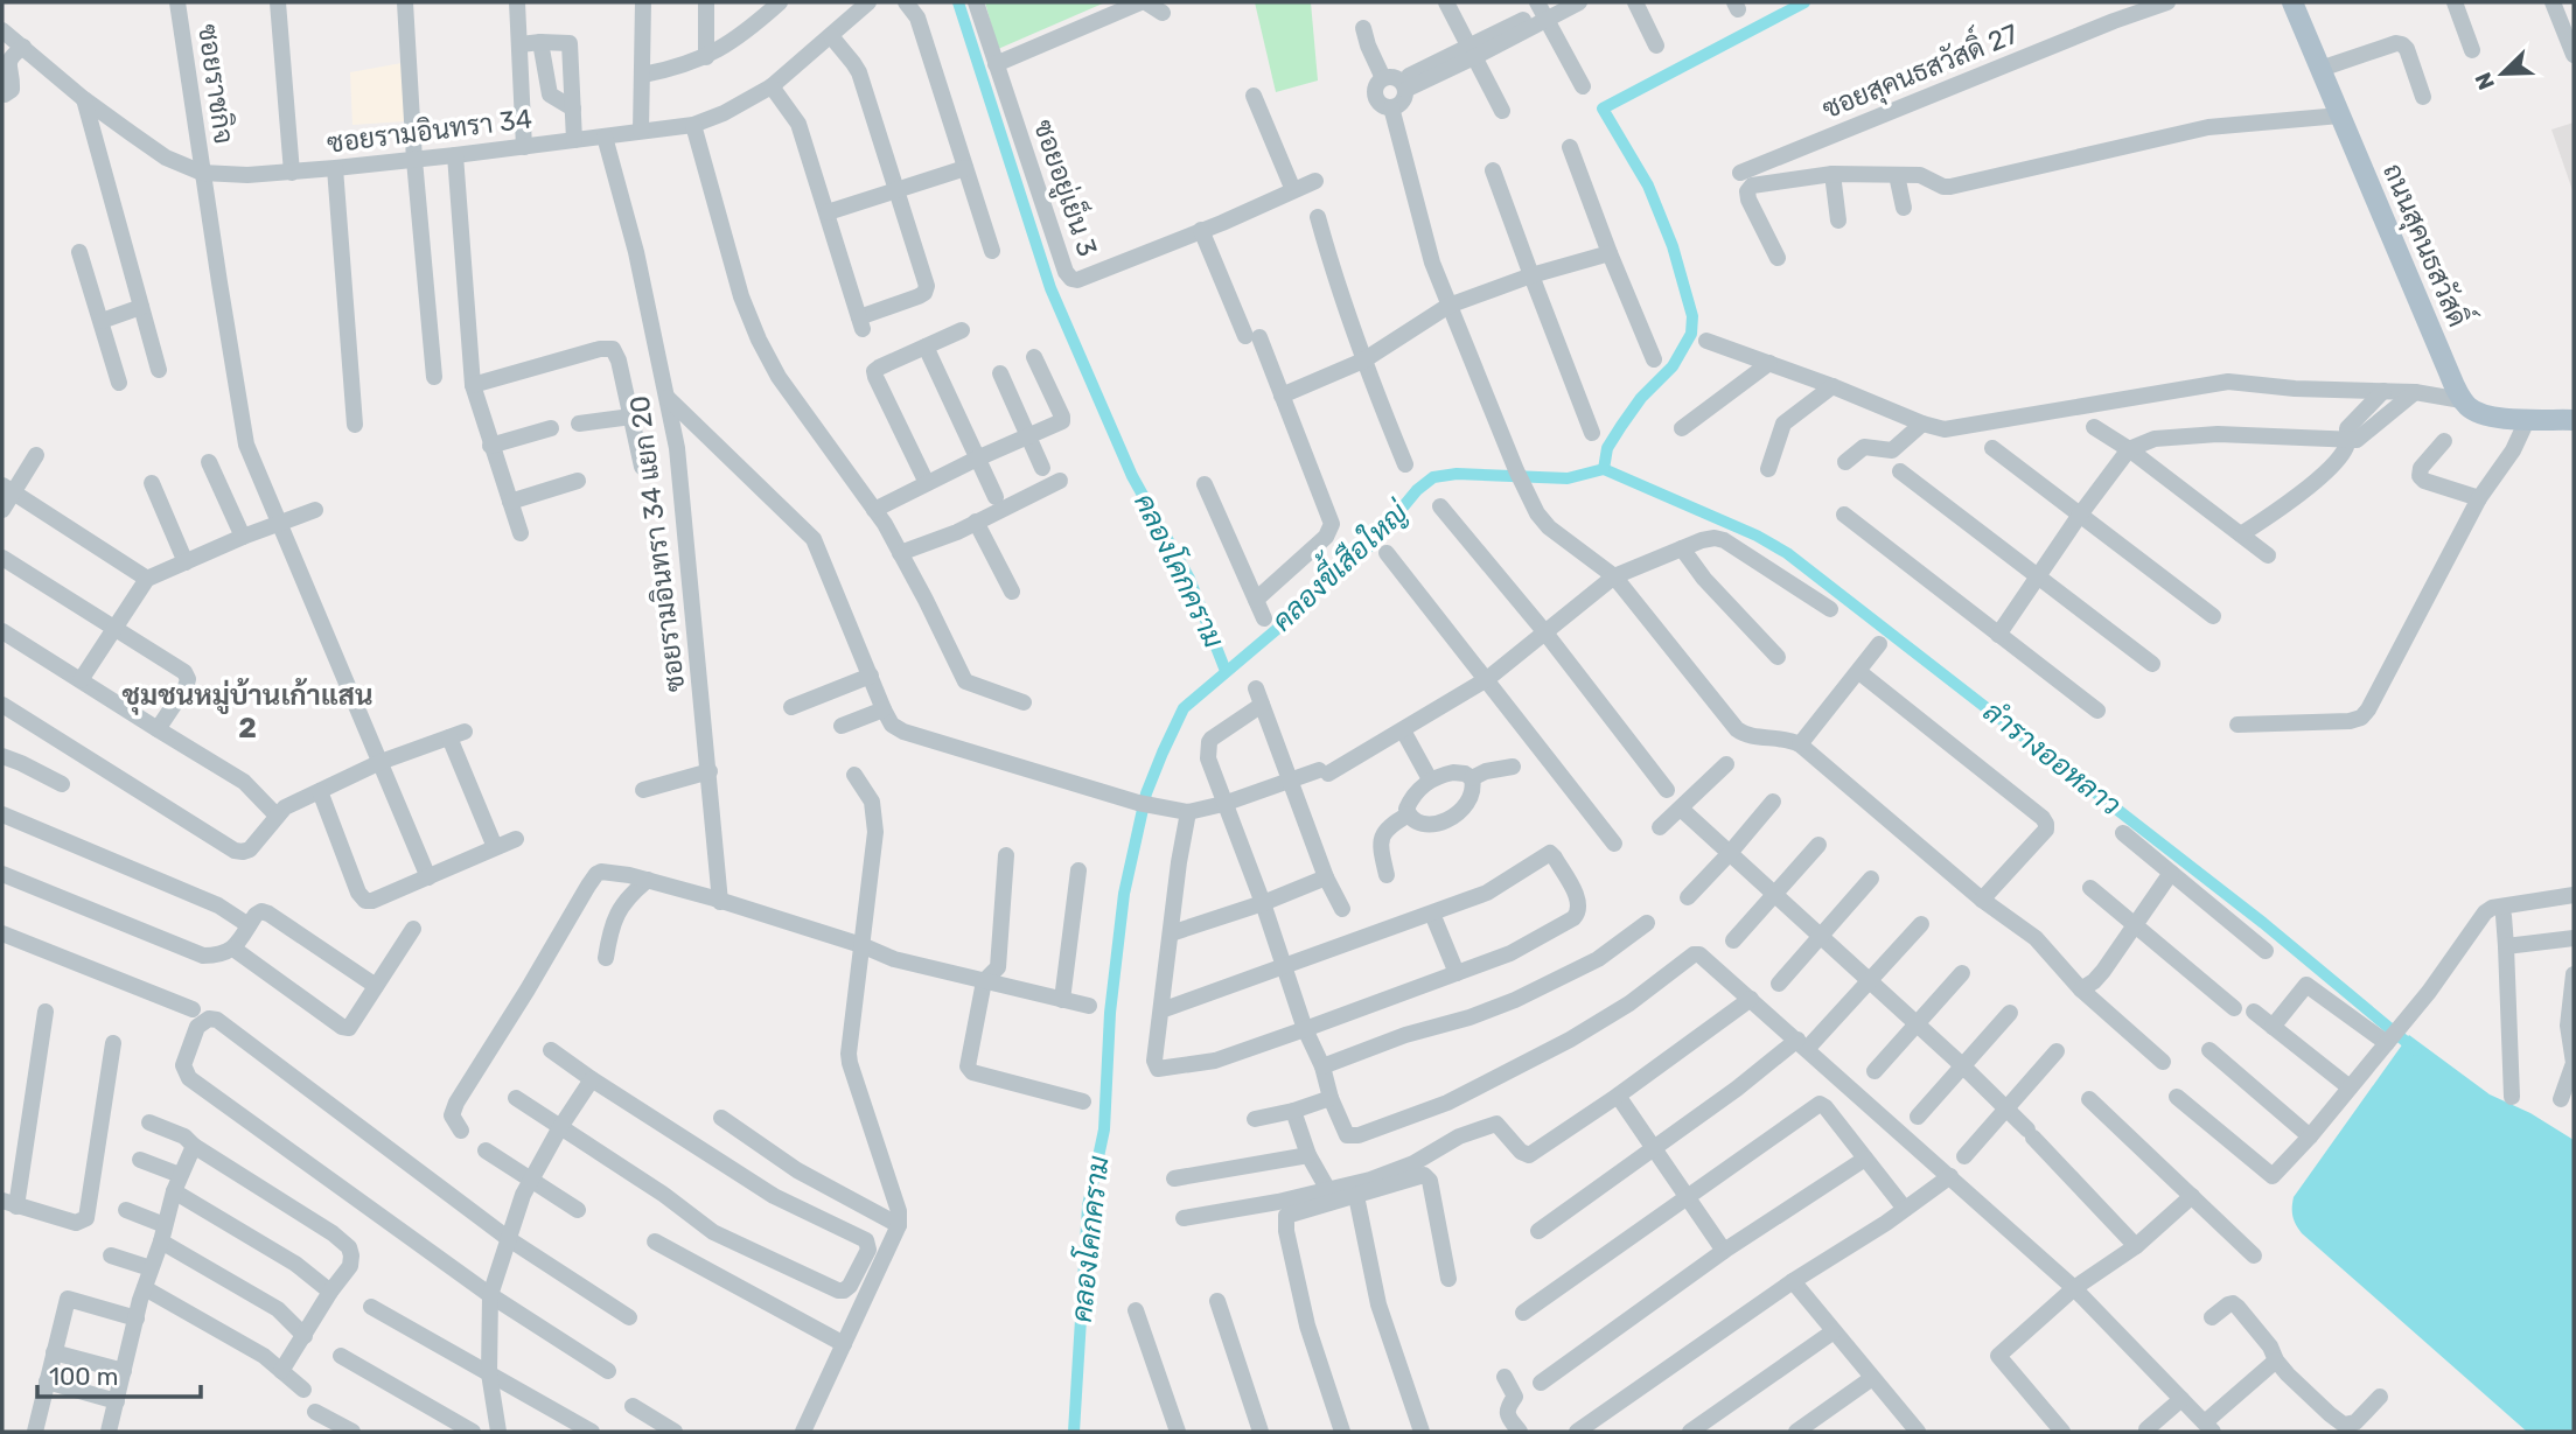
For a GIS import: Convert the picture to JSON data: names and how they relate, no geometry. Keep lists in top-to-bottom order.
{
  "streets": {
    "main road": ["ถนนสุคนธสวัสดิ์"],
    "street": [
      "ซอยสุคนธสวัสดิ์ 27",
      "ซอยราชกิจ",
      "ซอยรามอินทรา 34",
      "ซอยอยู่เย็น 3",
      "ซอยรามอินทรา 34 แยก 20"
    ]
  },
  "crossings": [
    ["ซอยราชกิจ", "ซอยรามอินทรา 34"],
    ["ซอยรามอินทรา 34", "ซอยรามอินทรา 34 แยก 20"]
  ],
  "districts": ["ชุมชนหมู่บ้านเก้าแสน 2"],
  "water": ["คลองขี้เสือใหญ่", "คลองโคกคราม", "ลำรางออหลาว"],
  "scale_bar": "100 m",
  "north": "bottom left"
}
